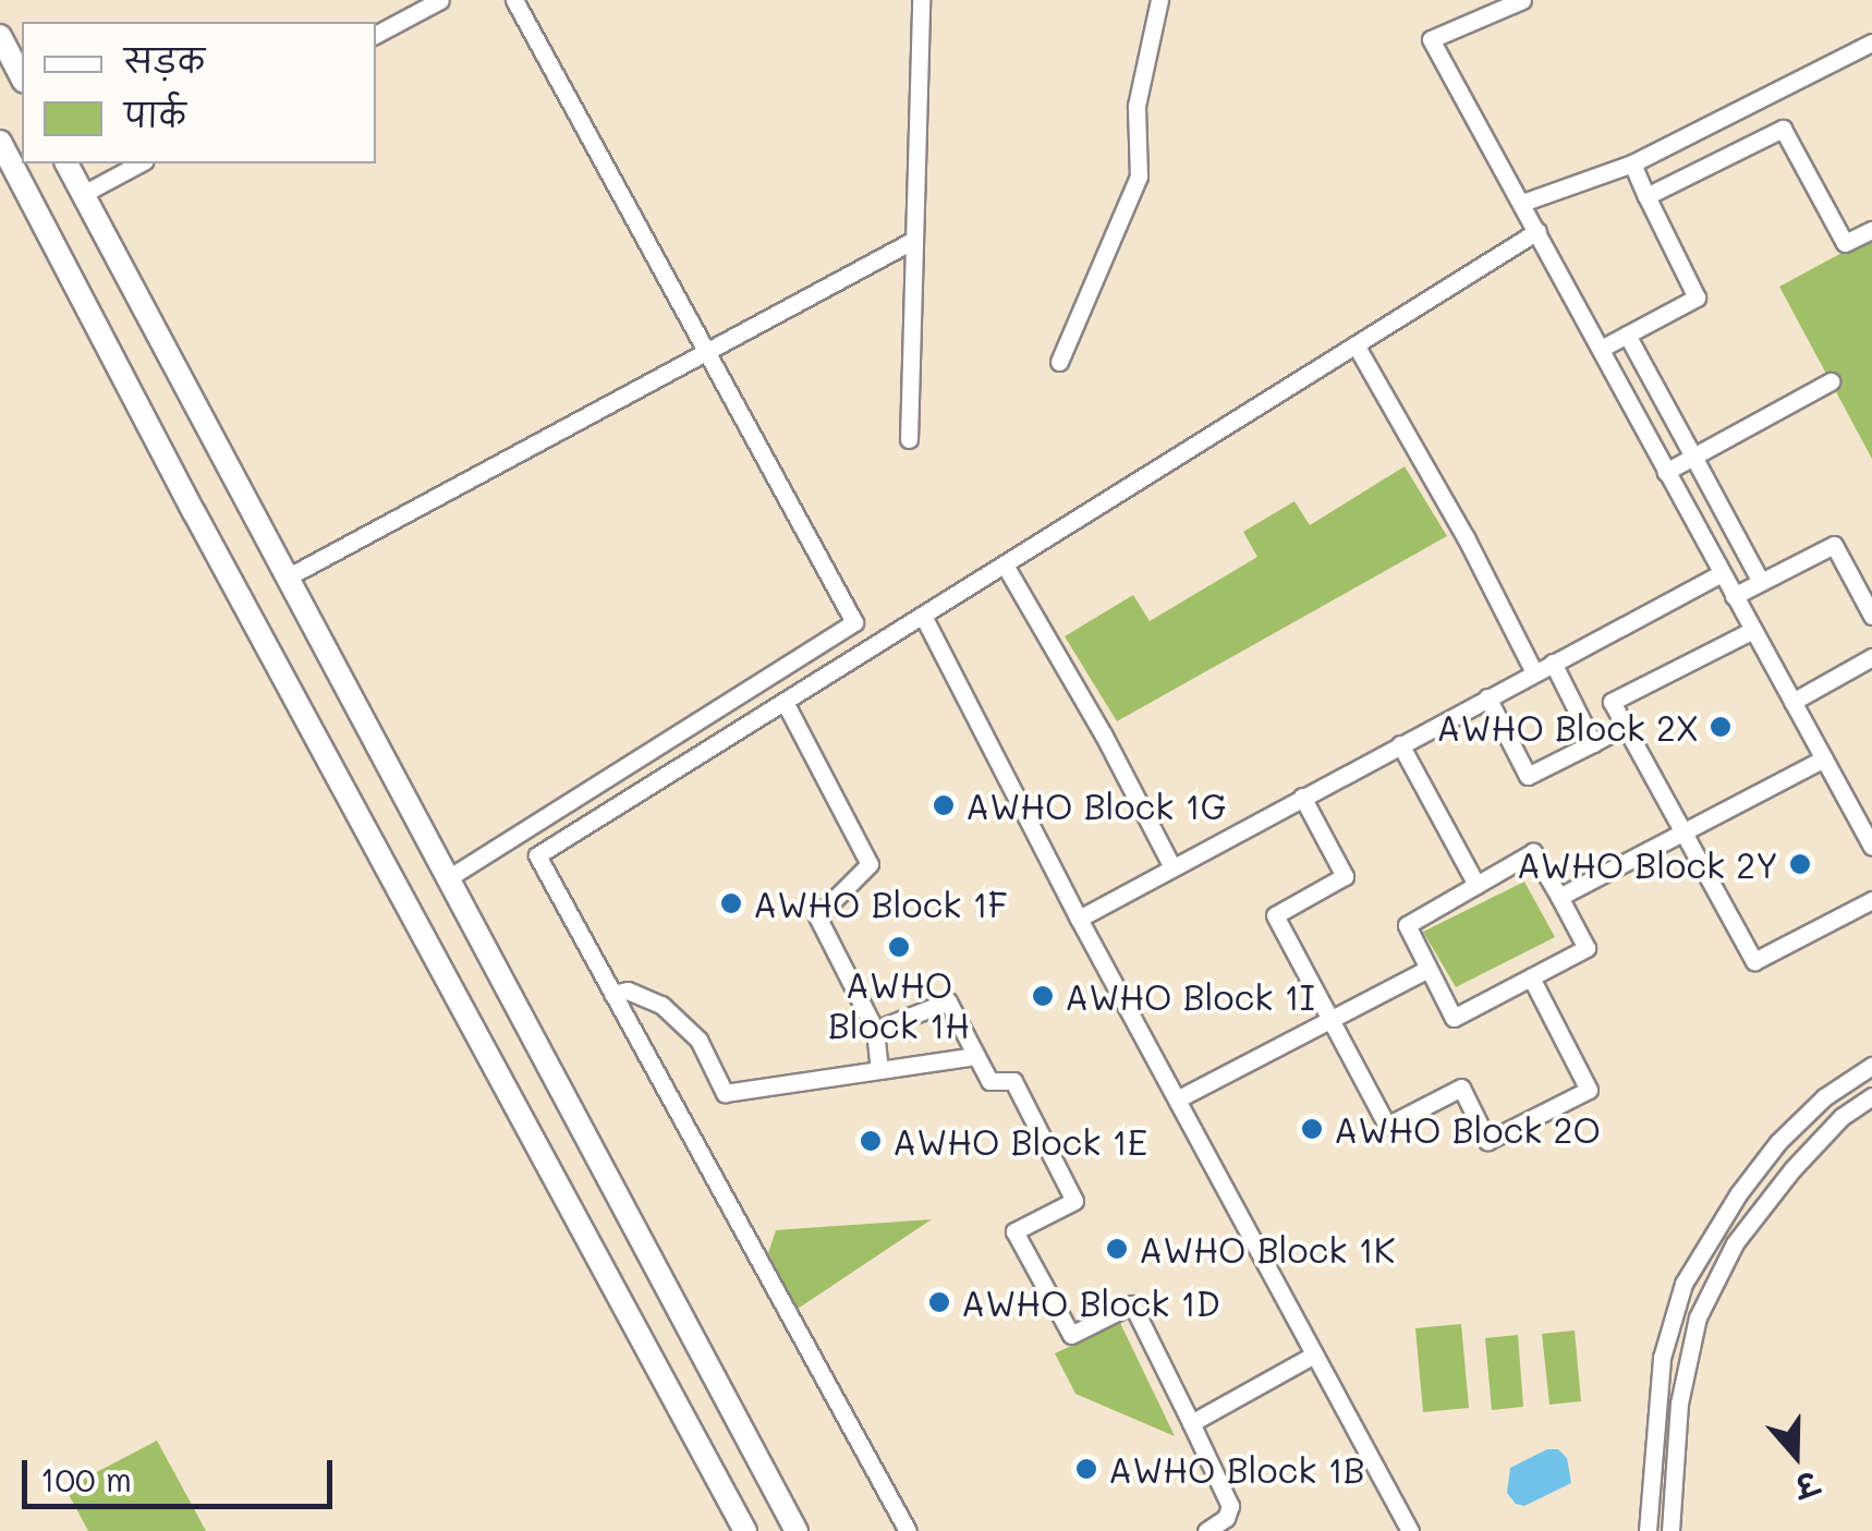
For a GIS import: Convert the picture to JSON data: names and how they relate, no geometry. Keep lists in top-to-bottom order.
{
  "places": [
    "AWHO Block 2X",
    "AWHO Block 1G",
    "AWHO Block 2Y",
    "AWHO Block 1F",
    "AWHO Block 1H",
    "AWHO Block 1I",
    "AWHO Block 2O",
    "AWHO Block 1E",
    "AWHO Block 1K",
    "AWHO Block 1D",
    "AWHO Block 1B"
  ],
  "legend": ["सड़क", "पार्क"],
  "scale_bar": "100 m",
  "north": "bottom"
}
